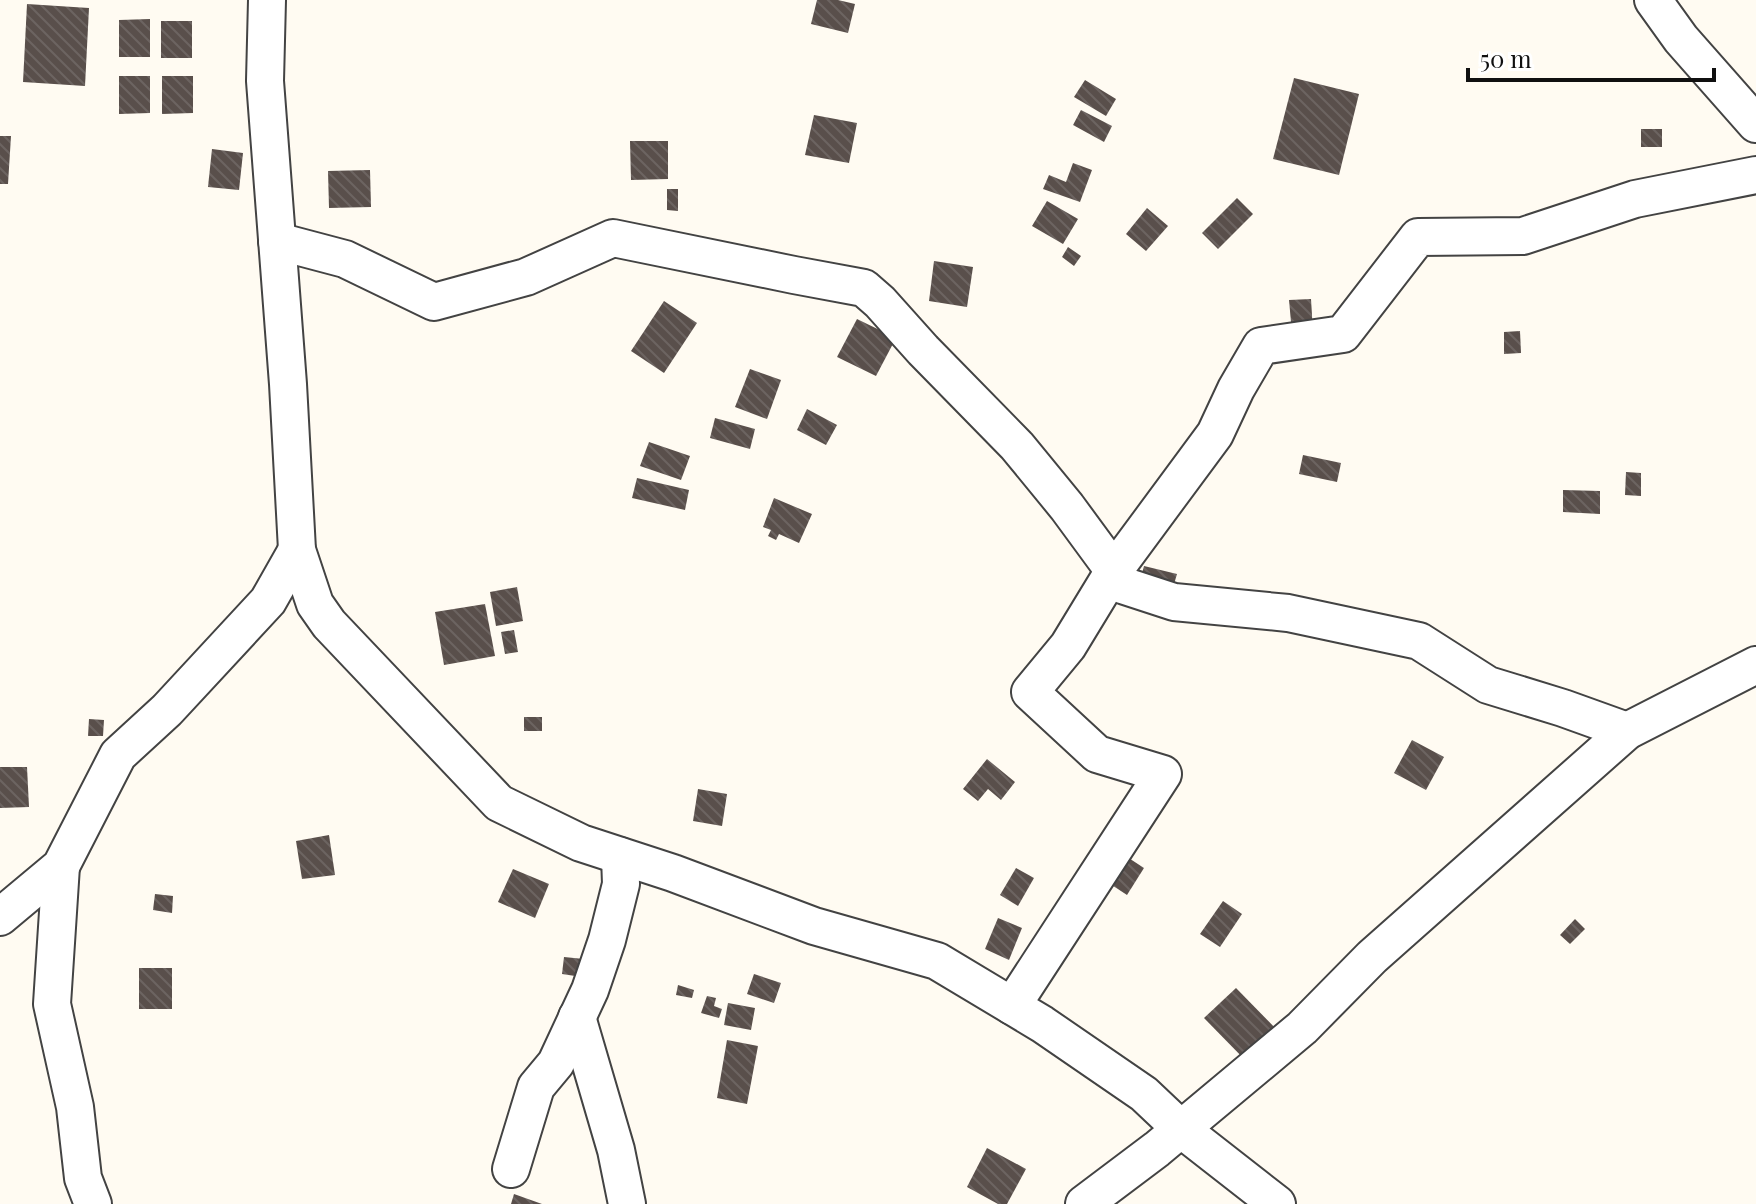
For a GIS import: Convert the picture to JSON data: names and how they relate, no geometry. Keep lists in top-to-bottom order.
{
  "scale_bar": "50 m"
}
